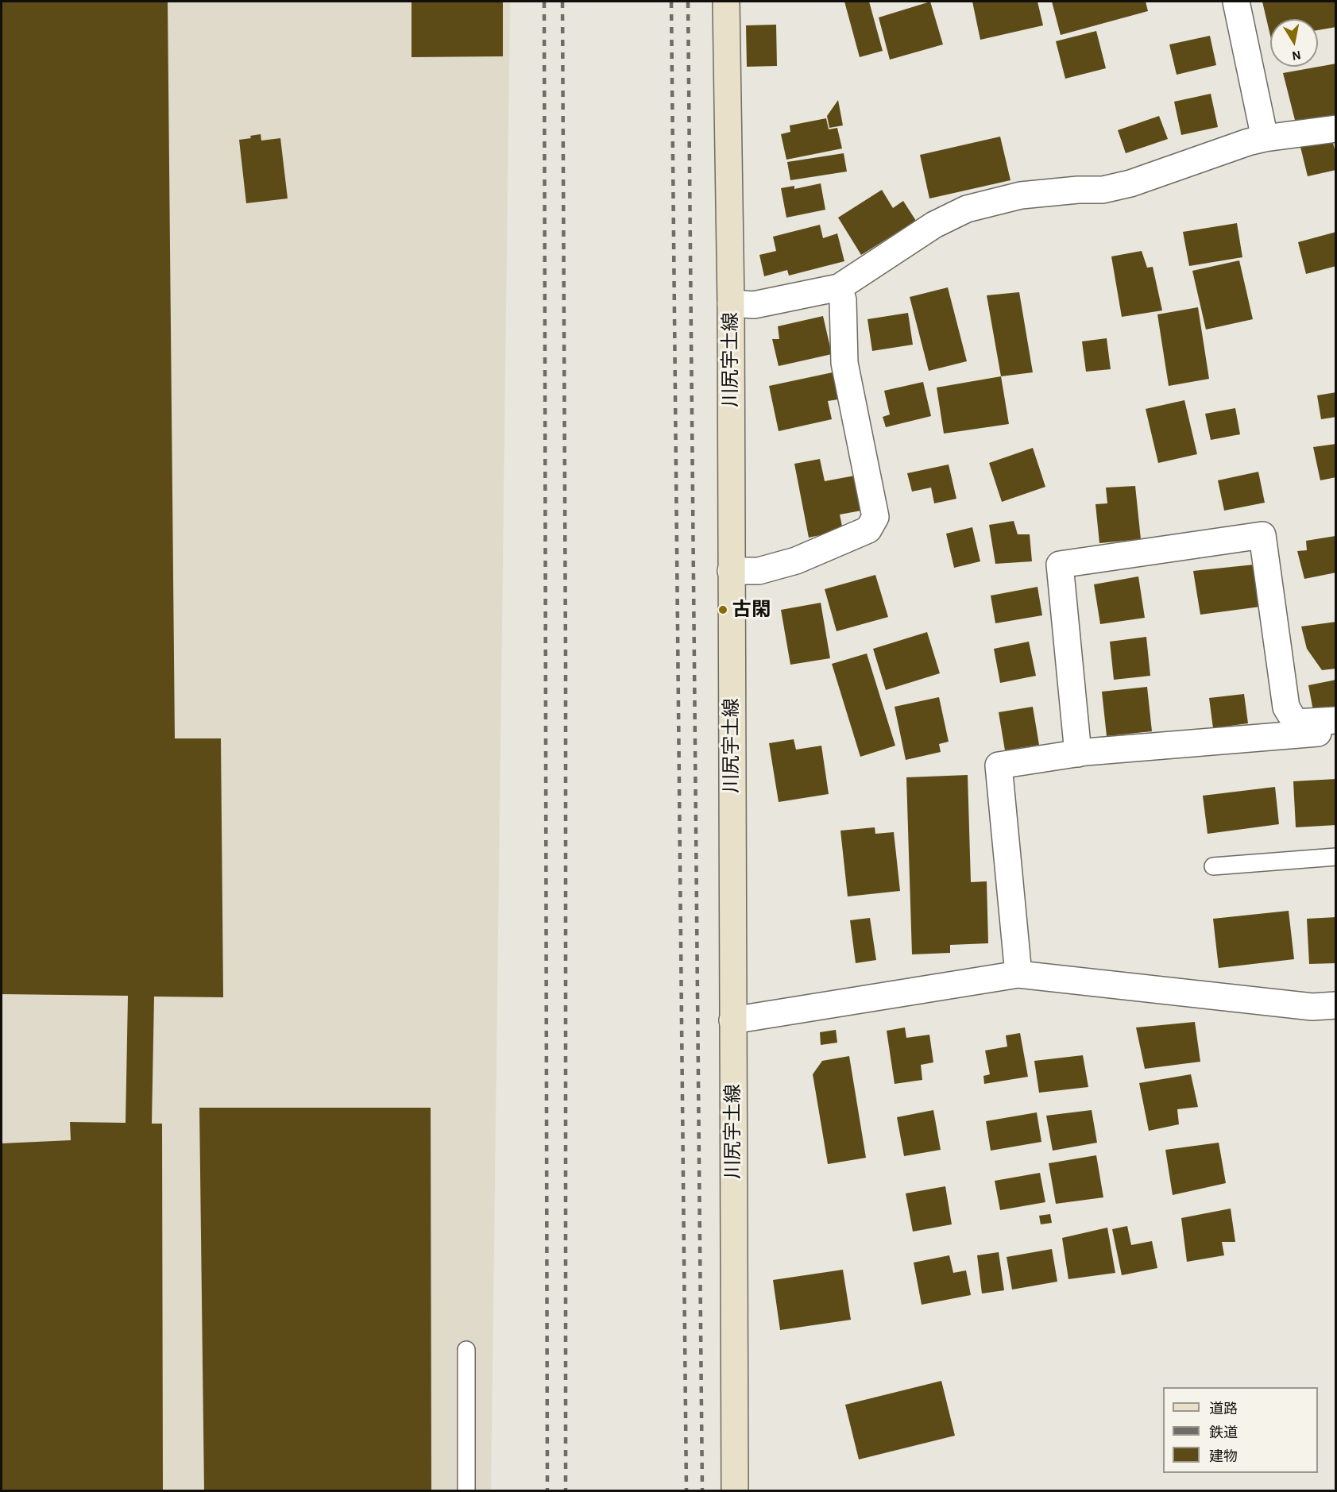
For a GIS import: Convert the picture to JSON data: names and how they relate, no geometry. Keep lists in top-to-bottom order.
{
  "streets": {
    "main road": ["川尻宇土線"]
  },
  "places": ["古閑"],
  "legend": ["道路", "鉄道", "建物"],
  "north": "bottom"
}
